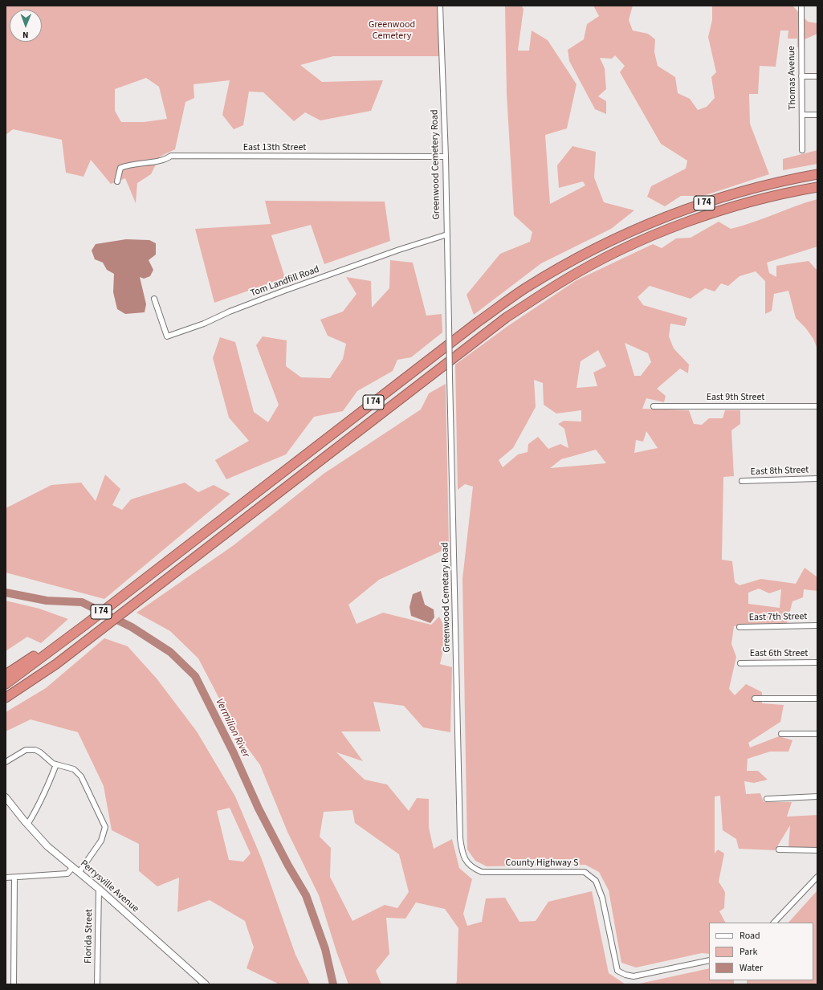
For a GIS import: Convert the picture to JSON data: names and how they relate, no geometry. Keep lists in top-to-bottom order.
{
  "streets": {
    "highway": ["I 74"],
    "street": [
      "Thomas Avenue",
      "East 13th Street",
      "Greenwood Cemetery Road",
      "Tom Landfill Road",
      "East 9th Street",
      "East 8th Street",
      "Greenwood Cemetary Road",
      "East 7th Street",
      "East 6th Street",
      "County Highway S",
      "Perrysville Avenue",
      "Florida Street"
    ]
  },
  "crossings": [
    ["East 13th Street", "Greenwood Cemetery Road"],
    ["Greenwood Cemetery Road", "Tom Landfill Road"],
    ["Greenwood Cemetery Road", "Greenwood Cemetary Road"],
    ["Greenwood Cemetary Road", "County Highway S"],
    ["Perrysville Avenue", "Florida Street"]
  ],
  "water": ["Vermilion River"],
  "parks": ["Greenwood Cemetery"],
  "legend": ["Road", "Park", "Water"],
  "north": "bottom"
}
